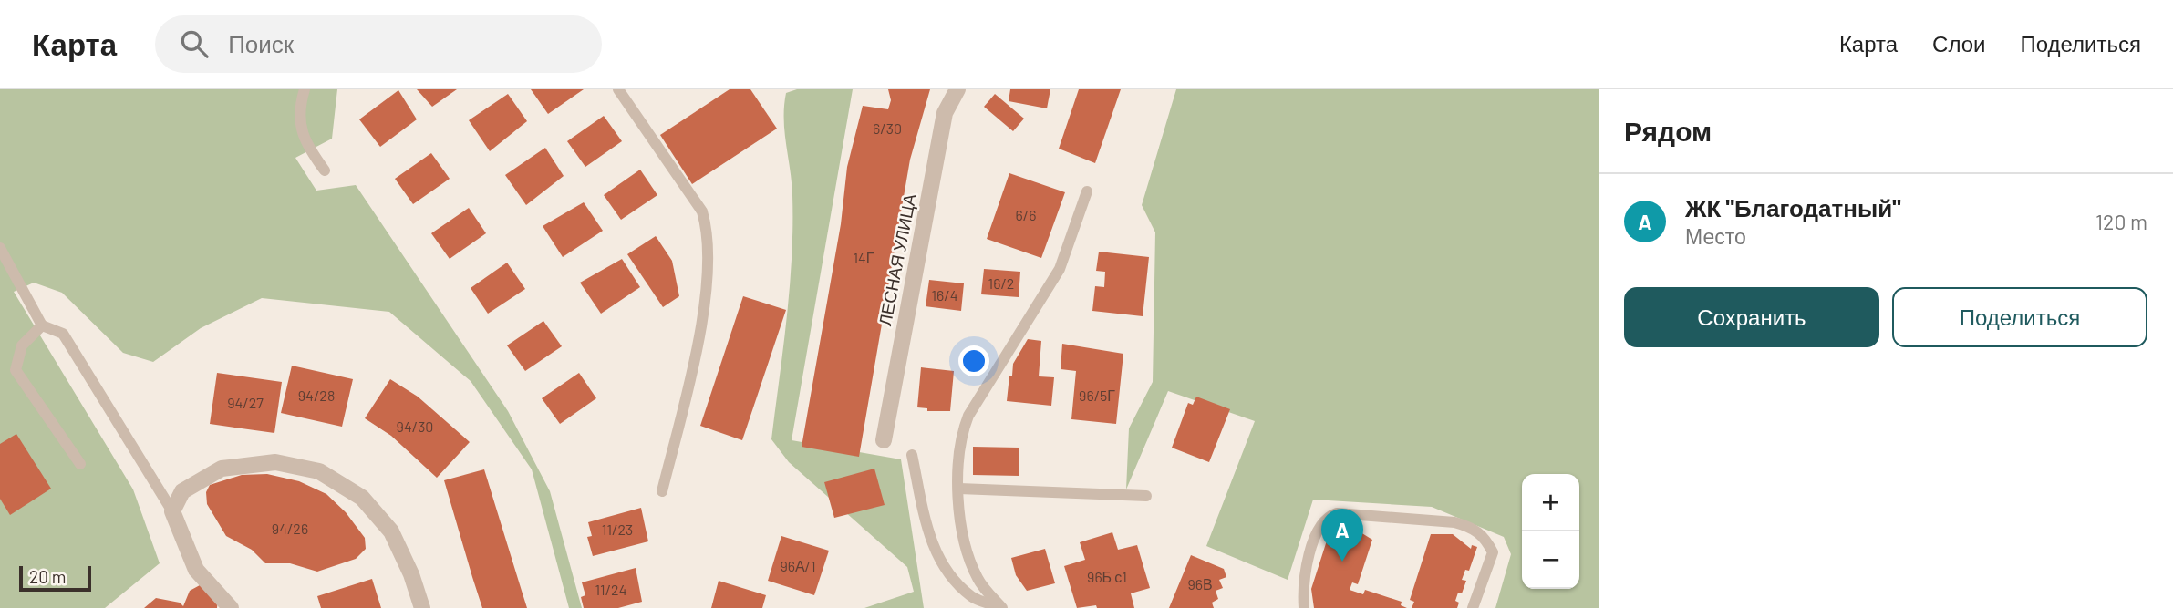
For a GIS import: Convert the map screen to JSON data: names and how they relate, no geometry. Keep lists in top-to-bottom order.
{
  "streets": {
    "street": ["ЛЕСНАЯ УЛИЦА"]
  },
  "house_numbers": [
    "6/30",
    "6/6",
    "14Г",
    "16/2",
    "16/4",
    "94/28",
    "96/5Г",
    "94/27",
    "94/30",
    "94/26",
    "11/23",
    "96А/1",
    "96Б с1",
    "96В",
    "11/24"
  ],
  "scale_bar": "20 m",
  "page": {
    "header": "Карта",
    "search": "Поиск",
    "nav": ["Карта", "Слои", "Поделиться"],
    "heading": "Рядом",
    "list": [
      {
        "mark": "A",
        "name": "ЖК \"Благодатный\"",
        "note": "Место",
        "value": "120 m"
      }
    ],
    "buttons": ["Сохранить", "Поделиться"],
    "map_buttons": ["+", "−"],
    "pins": "A",
    "scale": "20 m"
  }
}
